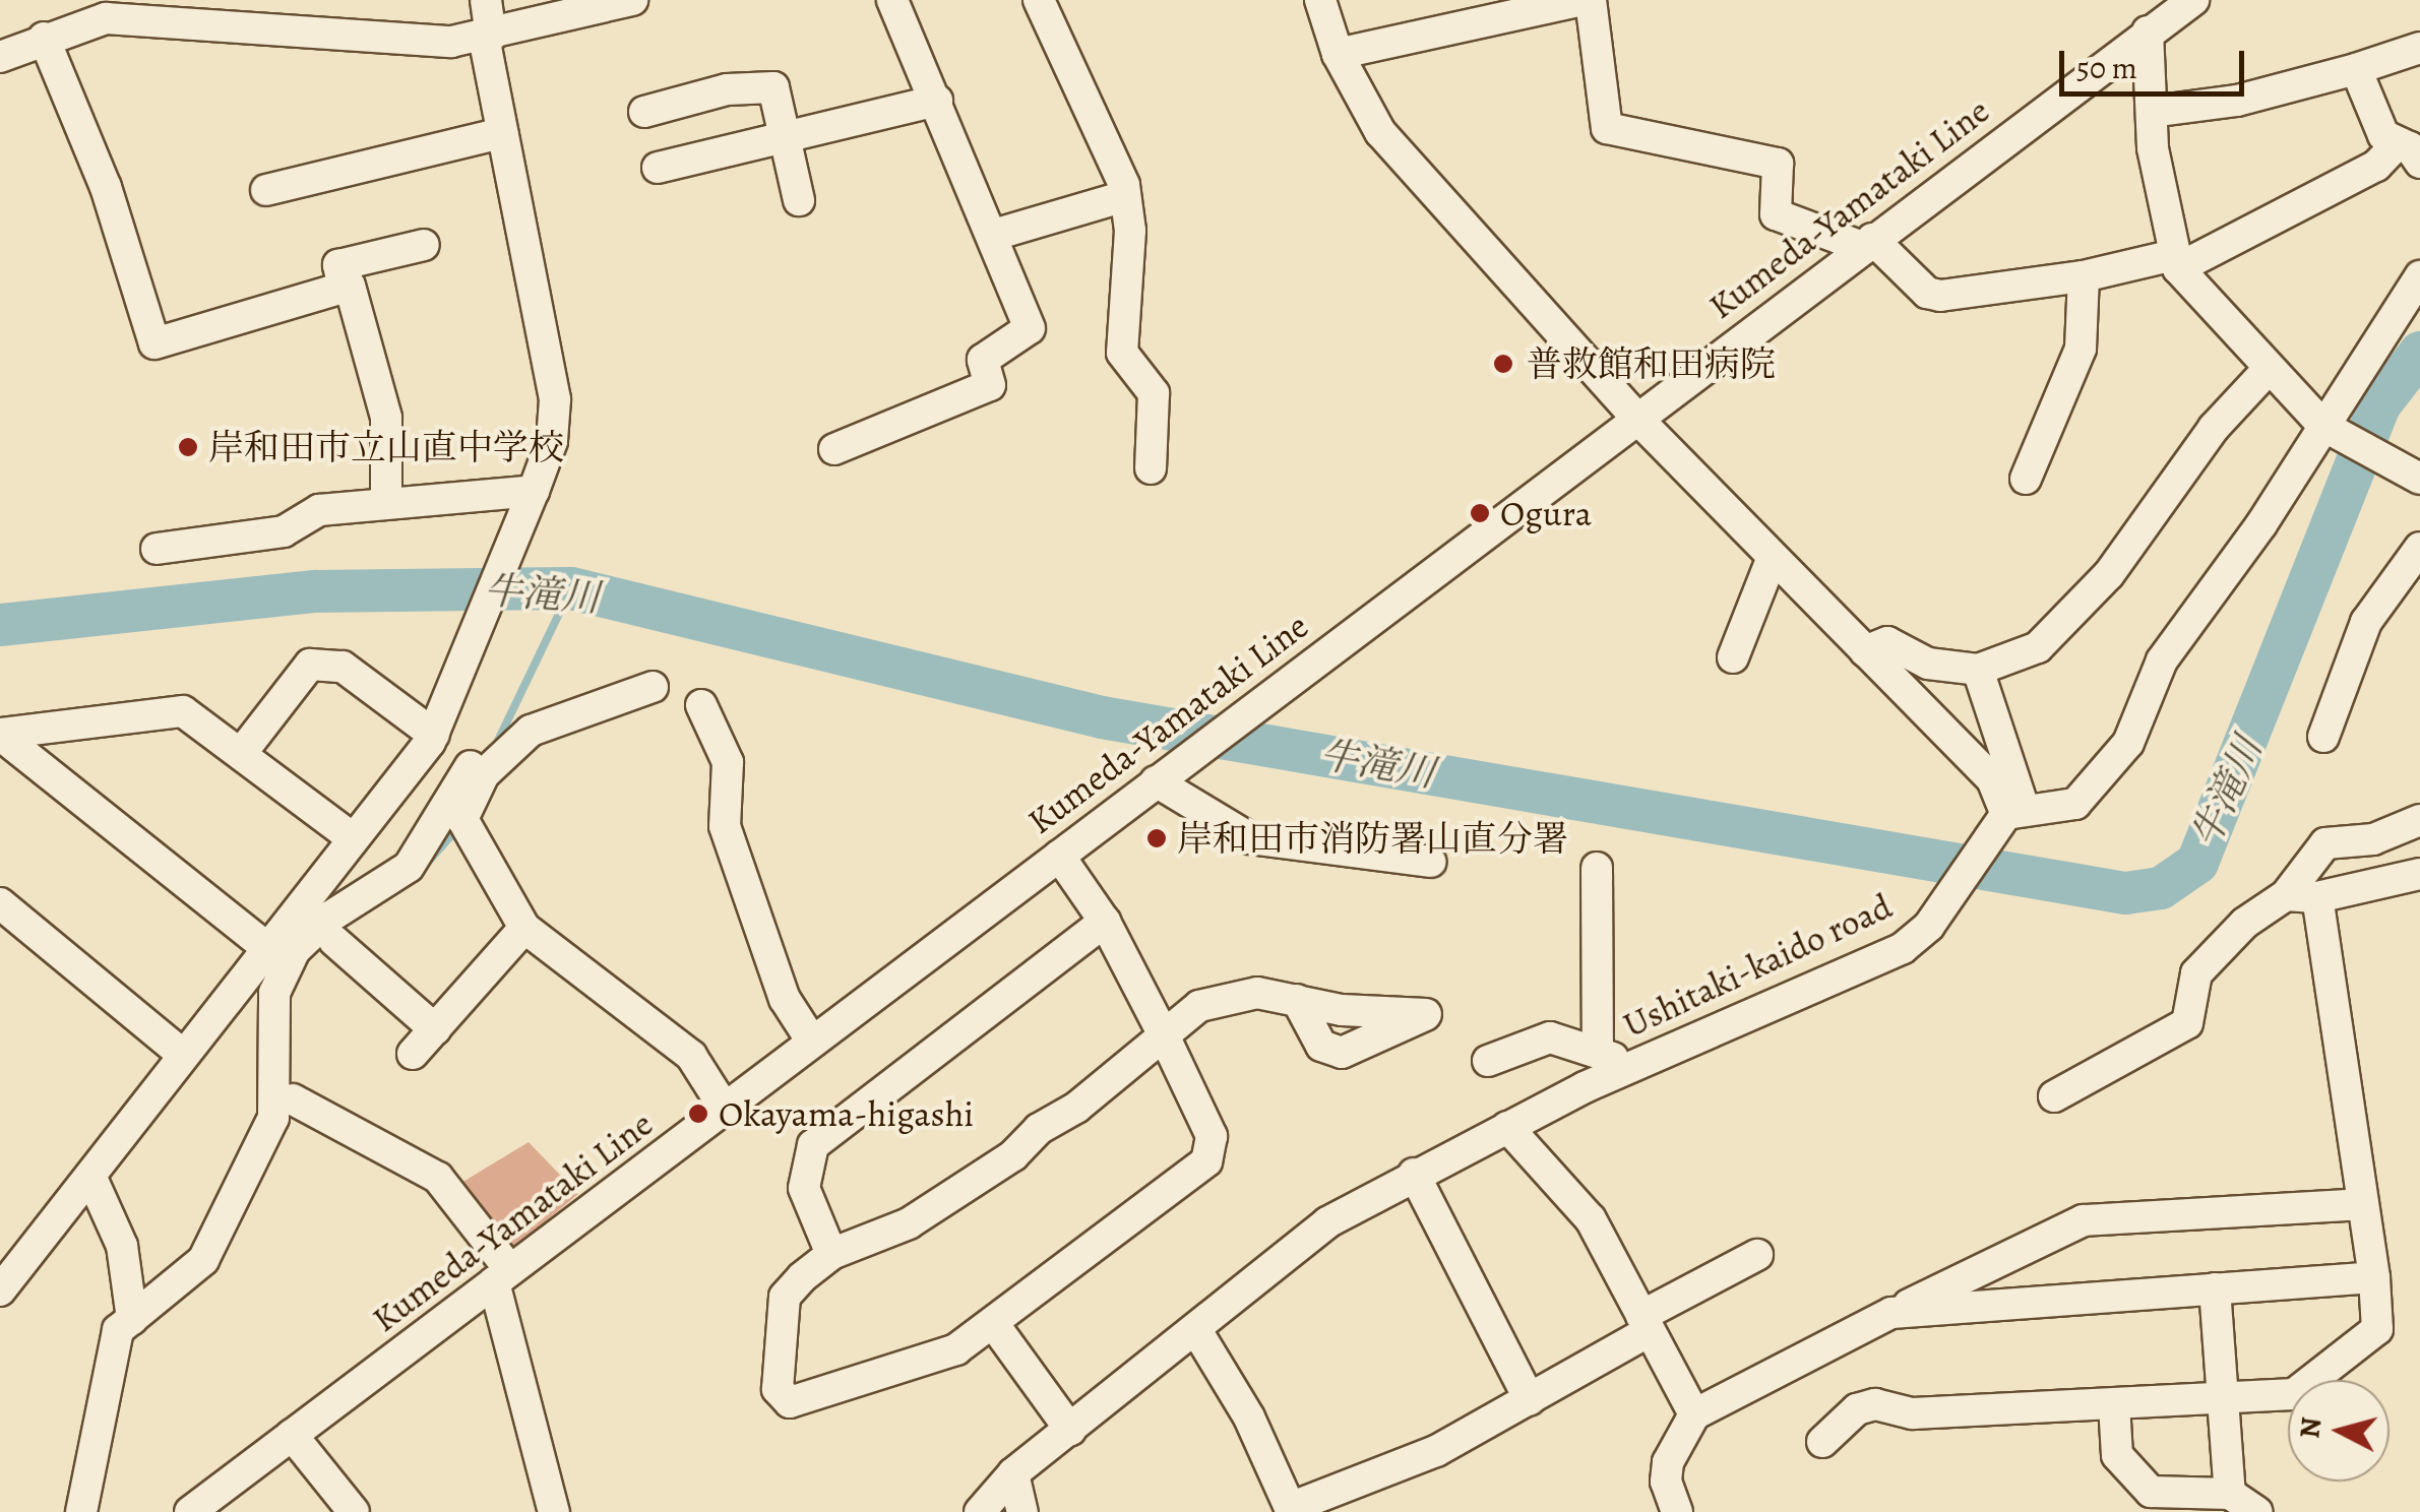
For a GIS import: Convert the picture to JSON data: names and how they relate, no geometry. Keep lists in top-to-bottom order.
{
  "streets": {
    "street": ["Kumeda-Yamataki Line", "Ushitaki-kaido road"]
  },
  "water": ["牛滝川"],
  "places": [
    "普救館和田病院",
    "岸和田市立山直中学校",
    "Ogura",
    "岸和田市消防署山直分署",
    "Okayama-higashi"
  ],
  "scale_bar": "50 m",
  "north": "left"
}
